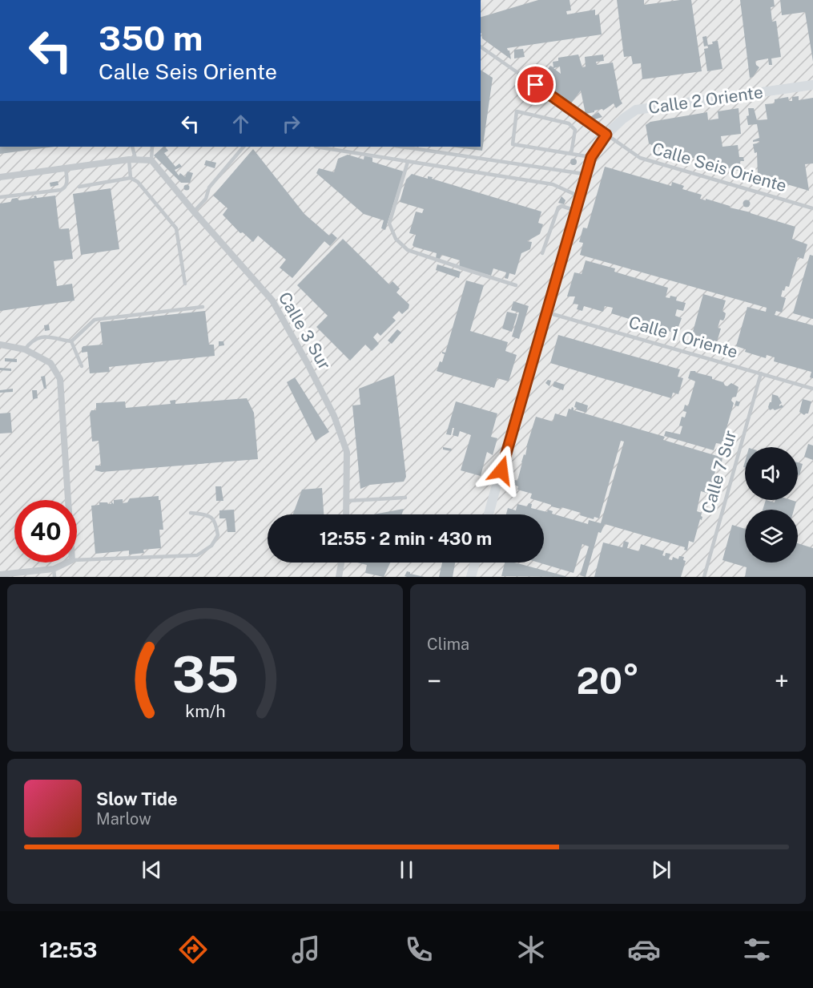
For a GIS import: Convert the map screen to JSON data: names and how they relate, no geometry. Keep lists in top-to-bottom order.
{
  "streets": {
    "street": ["Calle 2 Oriente", "Calle 3 Sur"],
    "lane": ["Calle Seis Oriente", "Calle 1 Oriente", "Calle 7 Sur"]
  },
  "crossings": [
    ["Calle 2 Oriente", "Calle Seis Oriente"],
    ["Calle 2 Oriente", "Calle 1 Oriente"],
    ["Calle 1 Oriente", "Calle 7 Sur"]
  ],
  "page": {
    "turn": ["350 m", "Calle Seis Oriente"],
    "limit": "40",
    "trip": "12:55 · 2 min · 430 m",
    "tile": "Clima",
    "heat": ["−", "20°", "+"],
    "song": ["Slow Tide", "Marlow"],
    "tabs": "12:53",
    "gauge": ["35", "km/h"]
  }
}
